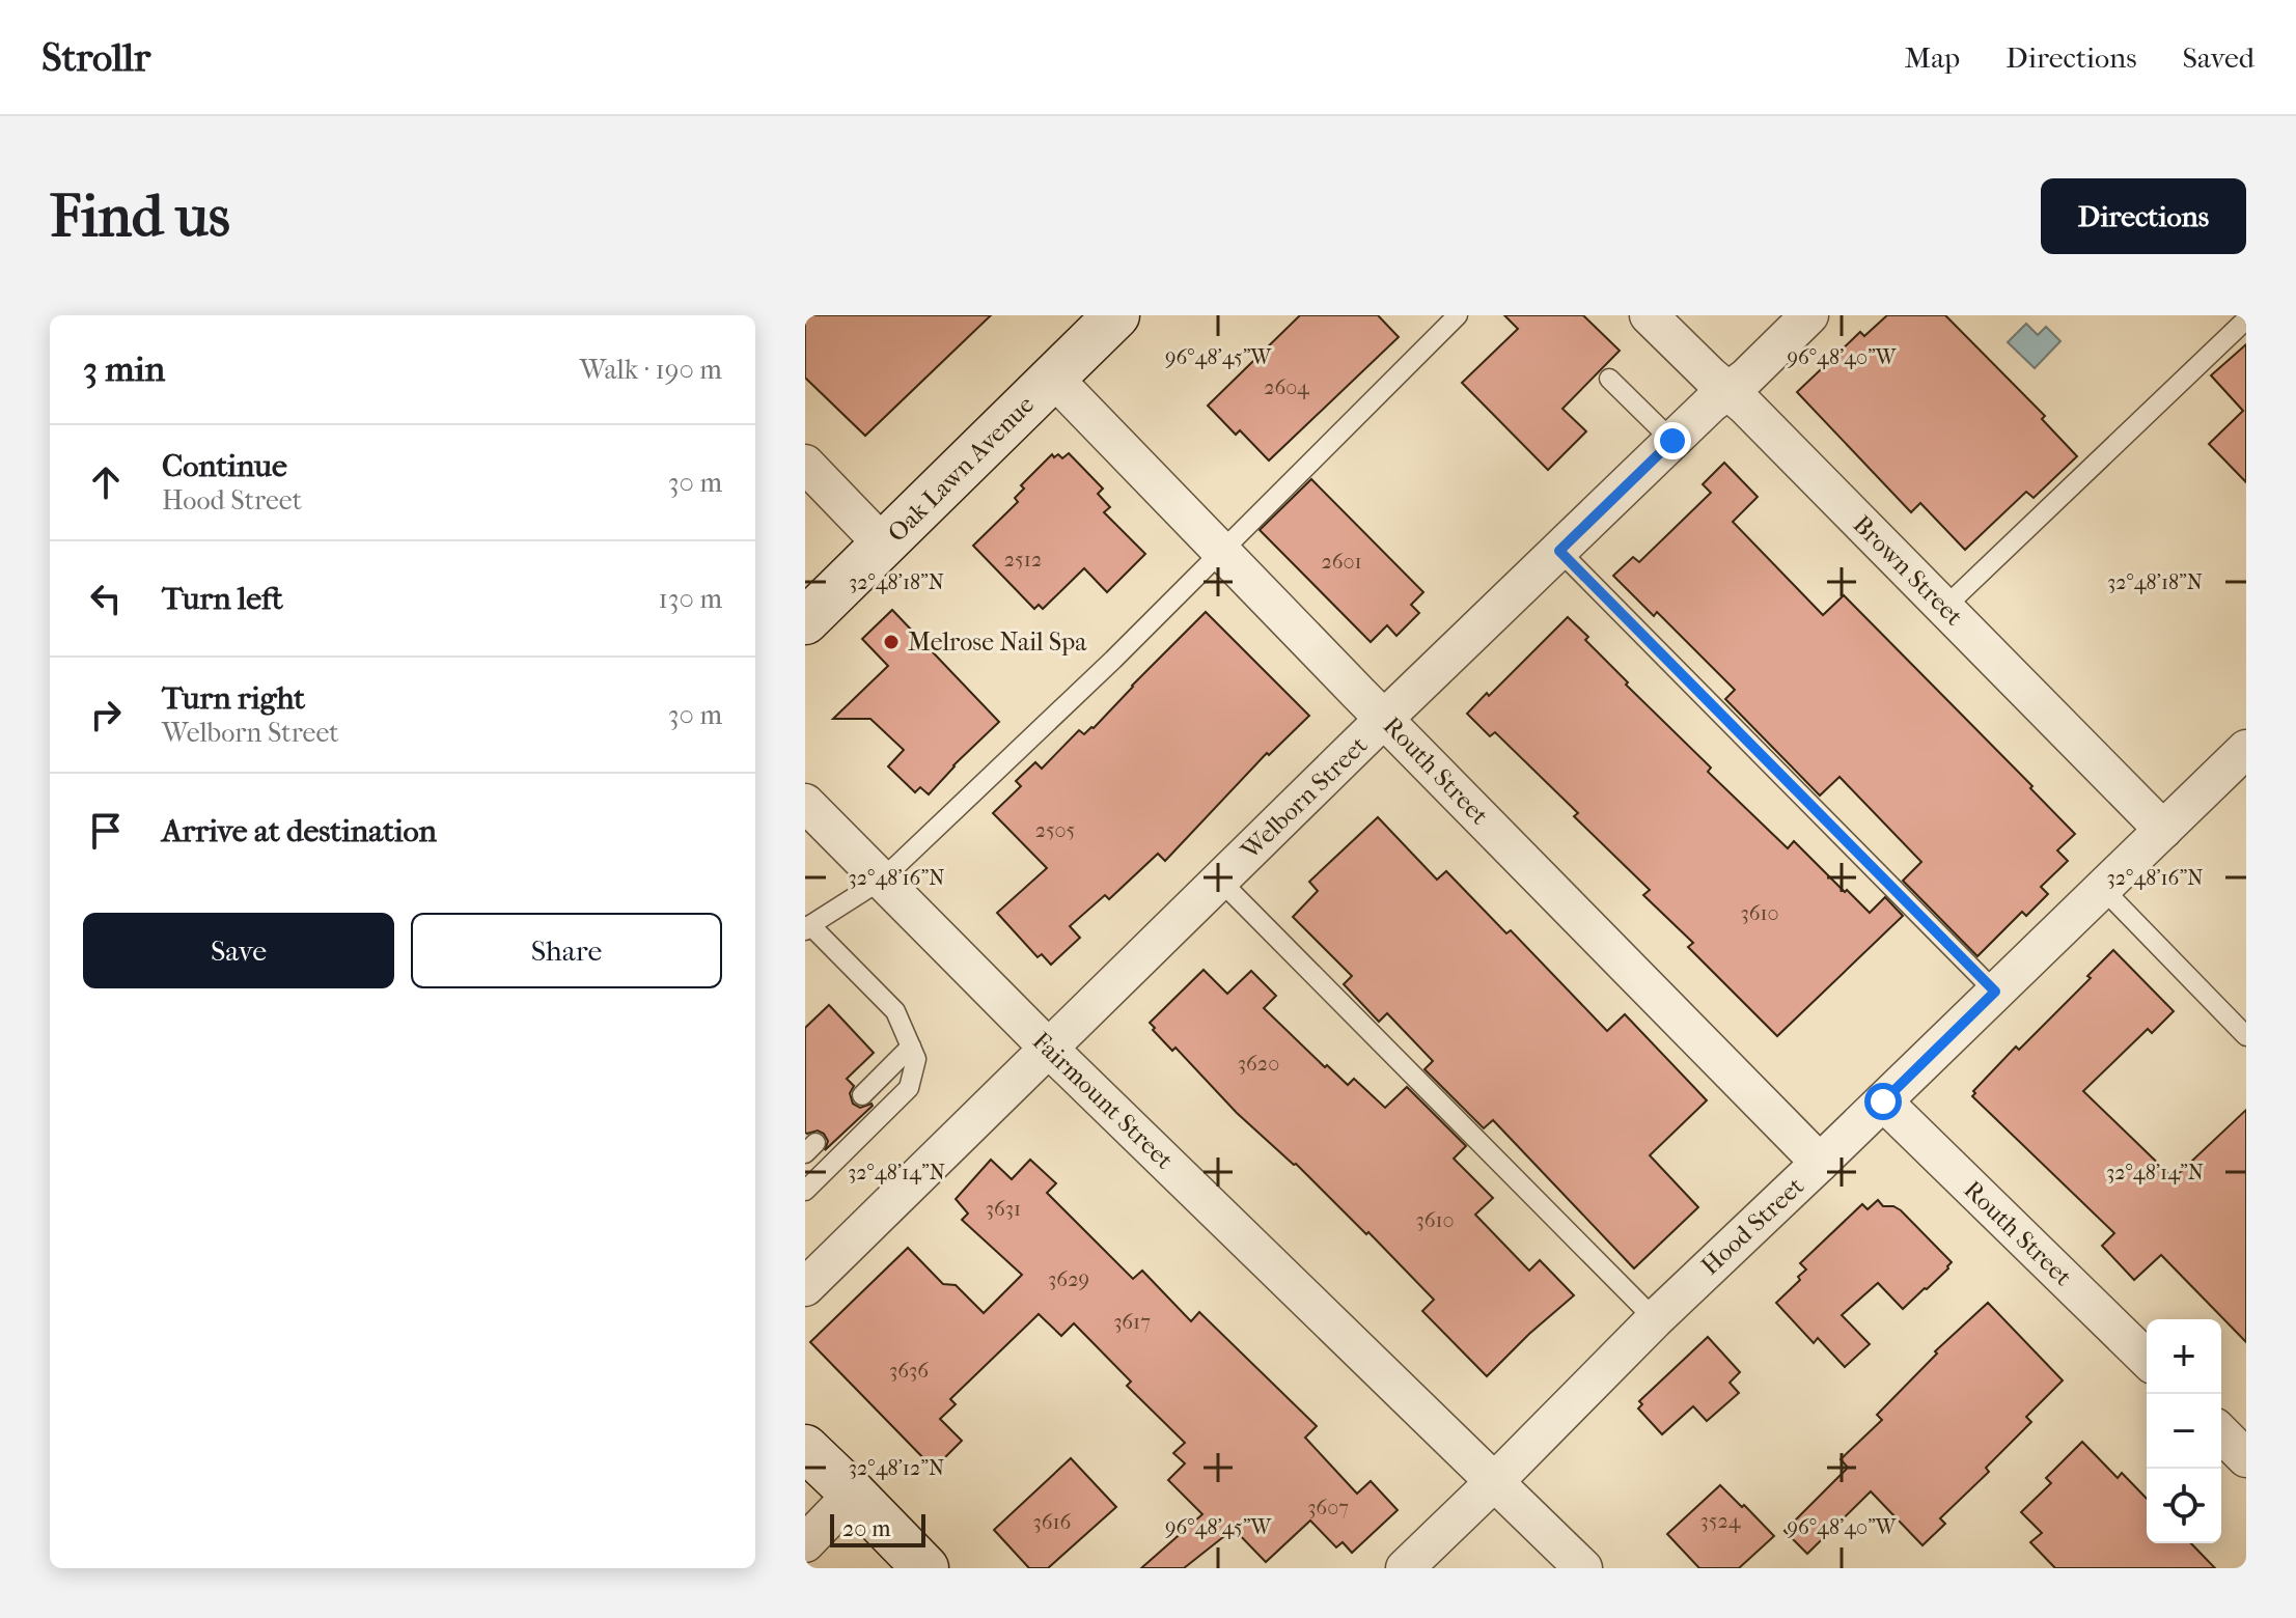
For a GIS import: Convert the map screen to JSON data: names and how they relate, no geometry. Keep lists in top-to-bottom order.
{
  "streets": {
    "main road": ["Oak Lawn Avenue"],
    "street": [
      "Brown Street",
      "Routh Street",
      "Welborn Street",
      "Fairmount Street",
      "Hood Street"
    ]
  },
  "crossings": [
    ["Oak Lawn Avenue", "Routh Street"],
    ["Brown Street", "Welborn Street"],
    ["Brown Street", "Hood Street"],
    ["Routh Street", "Welborn Street"],
    ["Routh Street", "Hood Street"],
    ["Welborn Street", "Fairmount Street"],
    ["Fairmount Street", "Hood Street"]
  ],
  "places": ["Melrose Nail Spa"],
  "house_numbers": [
    "2604",
    "2512",
    "2601",
    "2505",
    "3610",
    "3620",
    "3631",
    "3610",
    "3629",
    "3617",
    "3636",
    "3607",
    "3524",
    "3616"
  ],
  "scale_bar": "20 m",
  "page": {
    "header": "Strollr",
    "nav": ["Map", "Directions", "Saved"],
    "buttons": [
      "Directions",
      ["Save", "Share"]
    ],
    "title": "Find us",
    "heading": ["3 min", "Walk · 190 m"],
    "list": [
      ["Continue", "Hood Street", "30 m"],
      ["Turn left", "130 m"],
      ["Turn right", "Welborn Street", "30 m"],
      "Arrive at destination"
    ],
    "map_buttons": ["+", "−"],
    "scale": "20 m"
  },
  "coordinates": [
    "96°48'45\"W",
    "96°48'40\"W",
    "32°48'18\"N",
    "32°48'16\"N",
    "32°48'14\"N",
    "32°48'12\"N"
  ]
}
